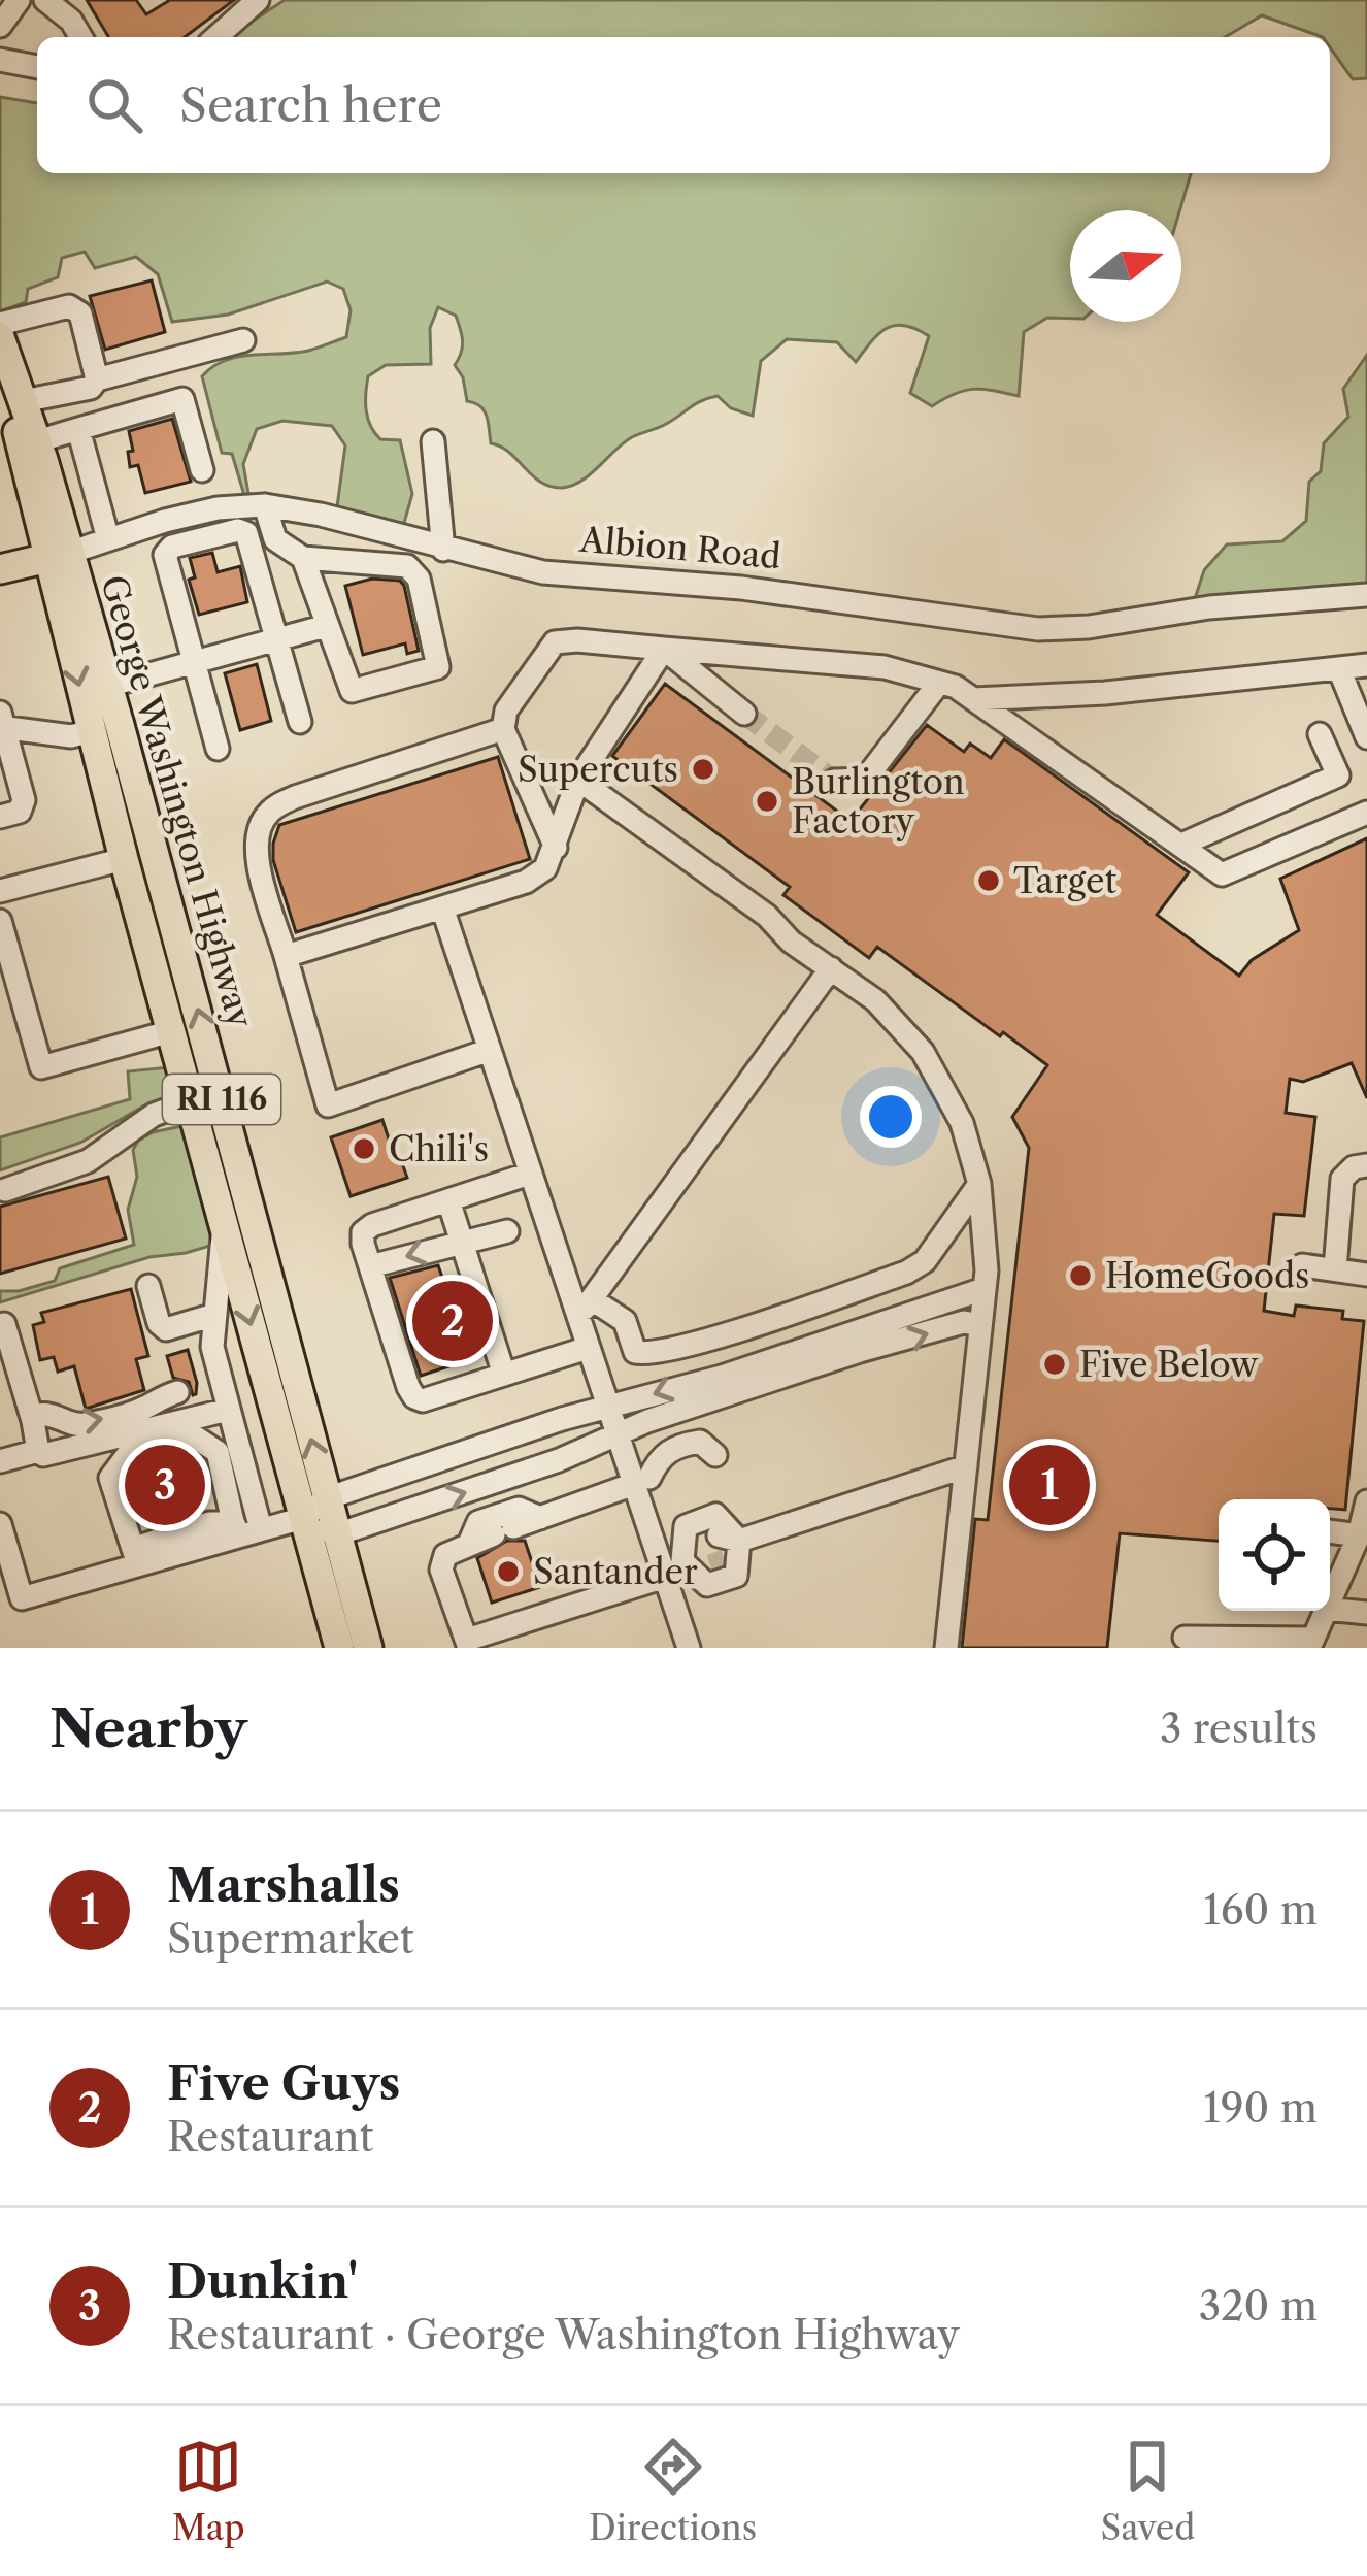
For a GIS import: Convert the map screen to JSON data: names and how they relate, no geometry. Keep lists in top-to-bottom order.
{
  "streets": {
    "main road": ["Albion Road", "George Washington Highway", "RI 116"]
  },
  "crossings": [
    ["Albion Road", "George Washington Highway"]
  ],
  "places": [
    "Supercuts",
    "Burlington Factory",
    "Target",
    "Chili's",
    "HomeGoods",
    "Five Below",
    "Santander"
  ],
  "north": "right",
  "page": {
    "search": "Search here",
    "pins": ["2", "1", "3"],
    "heading": ["Nearby", "3 results"],
    "list": [
      {
        "mark": "1",
        "name": "Marshalls",
        "note": "Supermarket",
        "value": "160 m"
      },
      {
        "mark": "2",
        "name": "Five Guys",
        "note": "Restaurant",
        "value": "190 m"
      },
      {
        "mark": "3",
        "name": "Dunkin'",
        "note": "Restaurant · George Washington Highway",
        "value": "320 m"
      }
    ],
    "nav": ["Map", "Directions", "Saved"]
  }
}
